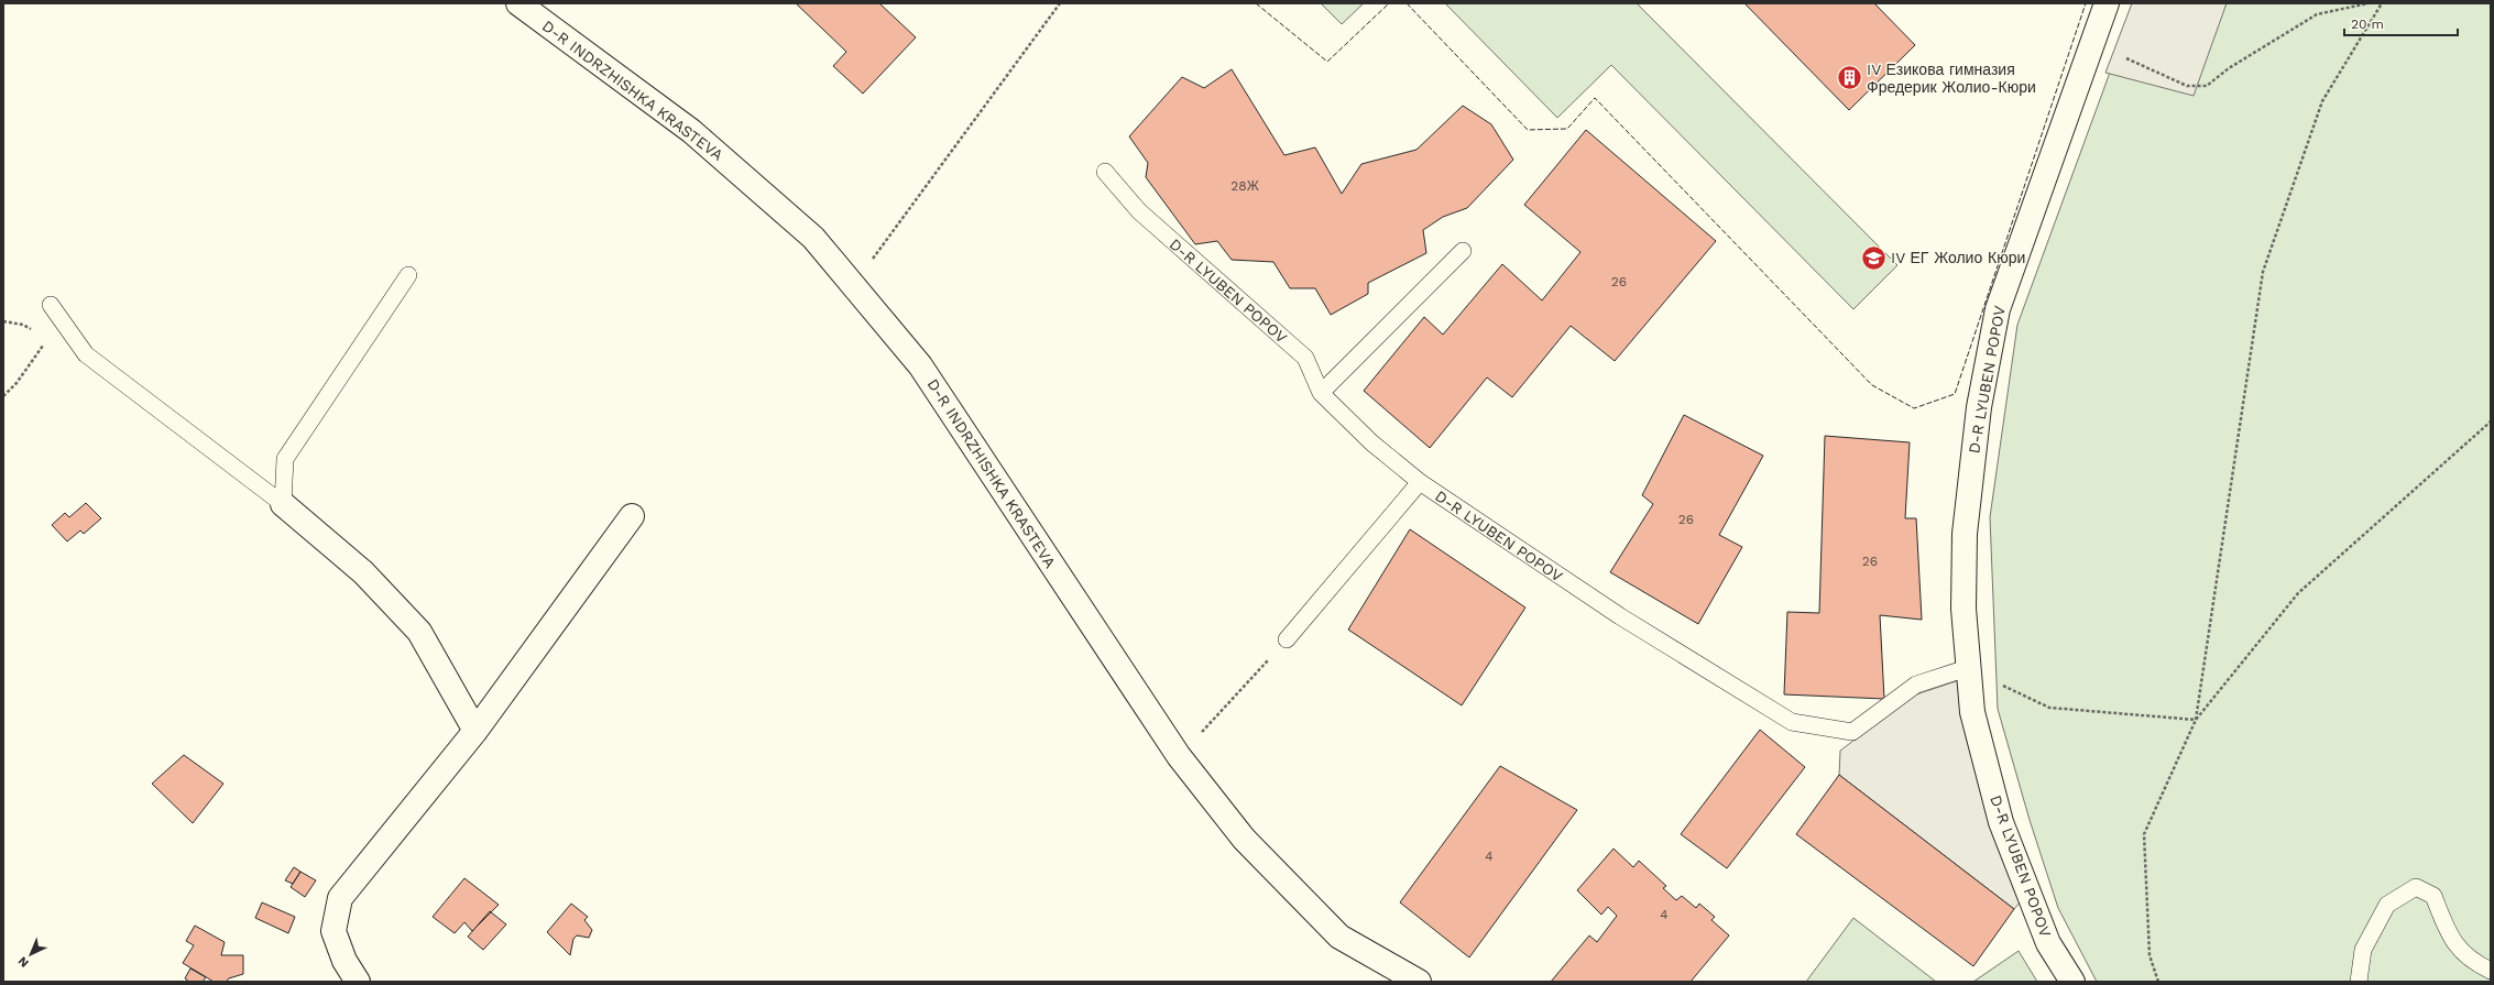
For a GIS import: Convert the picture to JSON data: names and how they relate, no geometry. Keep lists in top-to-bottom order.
{
  "streets": {
    "street": ["D-R INDRZHISHKA KRASTEVA", "D-R LYUBEN POPOV"]
  },
  "places": {
    "building": ["IV Езикова гимназия Фредерик Жолио-Кюри"],
    "school or university": ["IV ЕГ Жолио Кюри"]
  },
  "house_numbers": [
    "28Ж",
    "26",
    "26",
    "26",
    "4",
    "4"
  ],
  "scale_bar": "20 m",
  "north": "bottom left"
}
